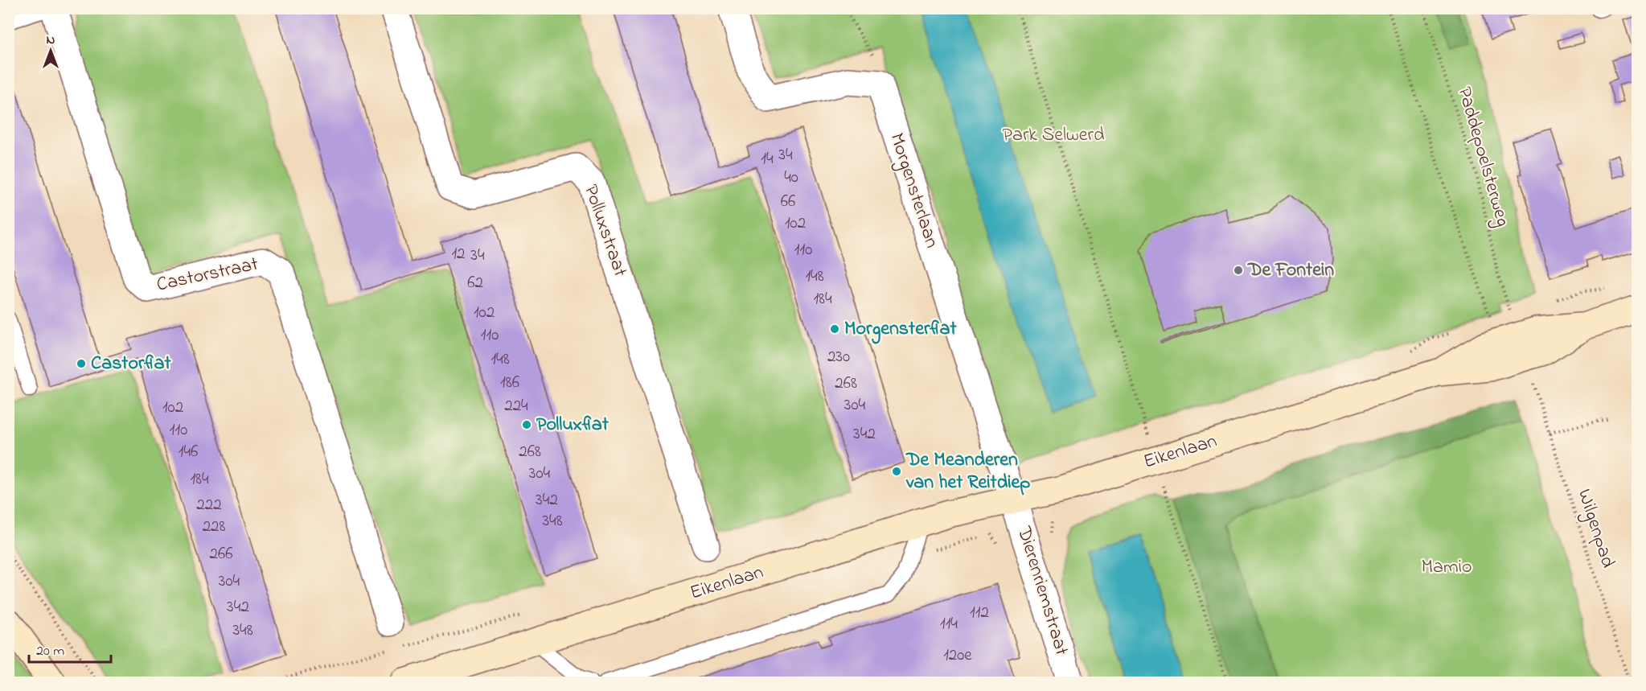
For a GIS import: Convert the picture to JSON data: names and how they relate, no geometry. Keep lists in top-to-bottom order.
{
  "streets": {
    "main road": ["Eikenlaan"],
    "street": [
      "Morgensterlaan",
      "Polluxstraat",
      "Castorstraat",
      "Dierenriemstraat"
    ],
    "path": ["Paddepoelsterweg", "Wilgenpad"]
  },
  "crossings": [
    ["Morgensterlaan", "Eikenlaan"],
    ["Morgensterlaan", "Dierenriemstraat"],
    ["Eikenlaan", "Dierenriemstraat"]
  ],
  "parks": ["Park Selwerd", "Mamio"],
  "places": [
    "De Fontein",
    "Morgensterflat",
    "Castorflat",
    "Polluxflat",
    "De Meanderen van het Reitdiep"
  ],
  "house_numbers": [
    "34",
    "14",
    "40",
    "66",
    "102",
    "110",
    "12",
    "34",
    "148",
    "62",
    "184",
    "102",
    "110",
    "230",
    "148",
    "186",
    "268",
    "304",
    "224",
    "102",
    "110",
    "342",
    "146",
    "268",
    "304",
    "184",
    "342",
    "222",
    "348",
    "228",
    "266",
    "304",
    "342",
    "112",
    "114",
    "348",
    "120e"
  ],
  "scale_bar": "20 m",
  "north": "top"
}
